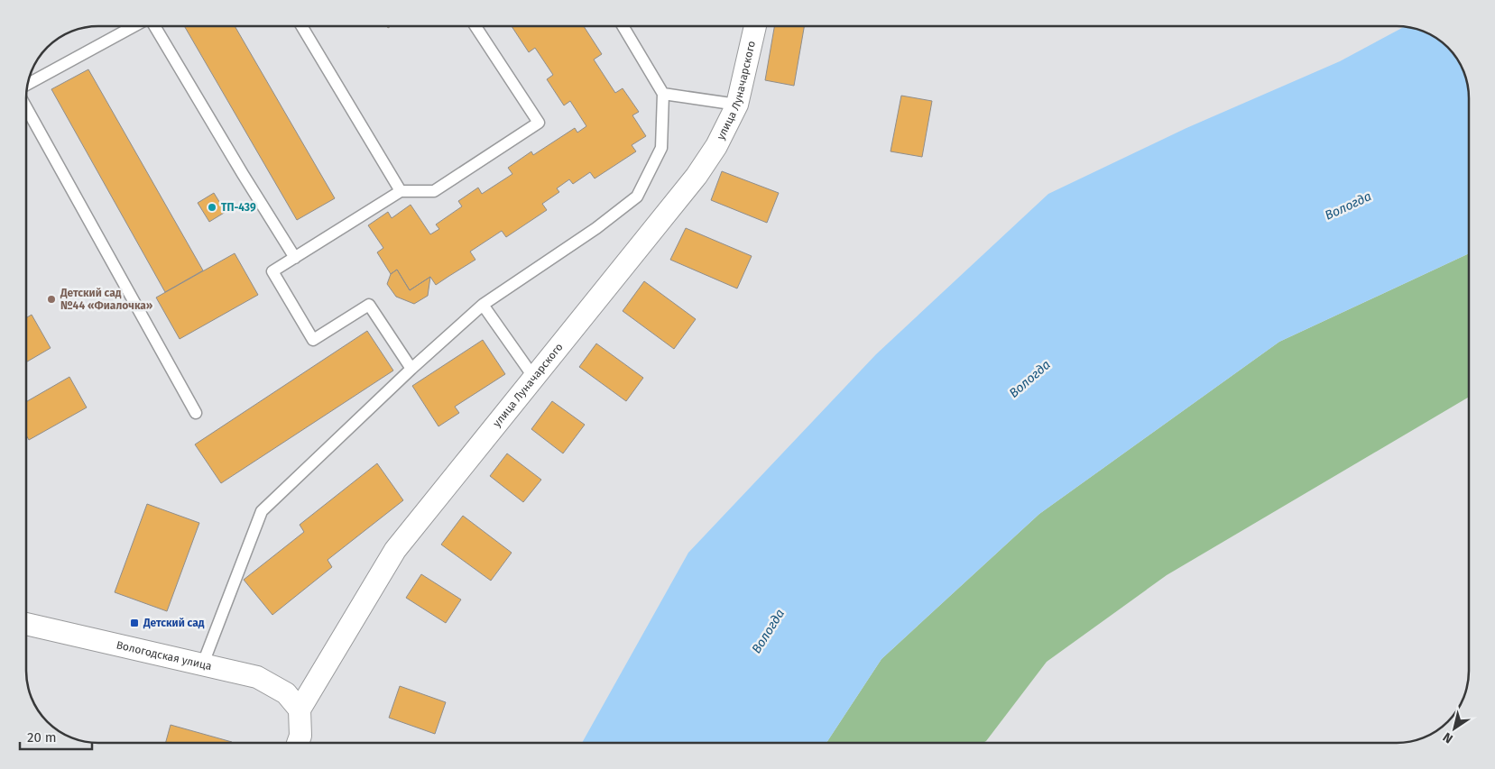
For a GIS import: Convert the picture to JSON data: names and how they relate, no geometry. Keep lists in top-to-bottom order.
{
  "streets": {
    "street": ["улица Луначарского", "Вологодская улица"]
  },
  "crossings": [
    ["улица Луначарского", "Вологодская улица"]
  ],
  "water": ["Вологда"],
  "places": {
    "other": ["ТП-439", "Детский сад №44 «Фиалочка»"],
    "transit": ["Детский сад"]
  },
  "scale_bar": "20 m",
  "north": "bottom left"
}
